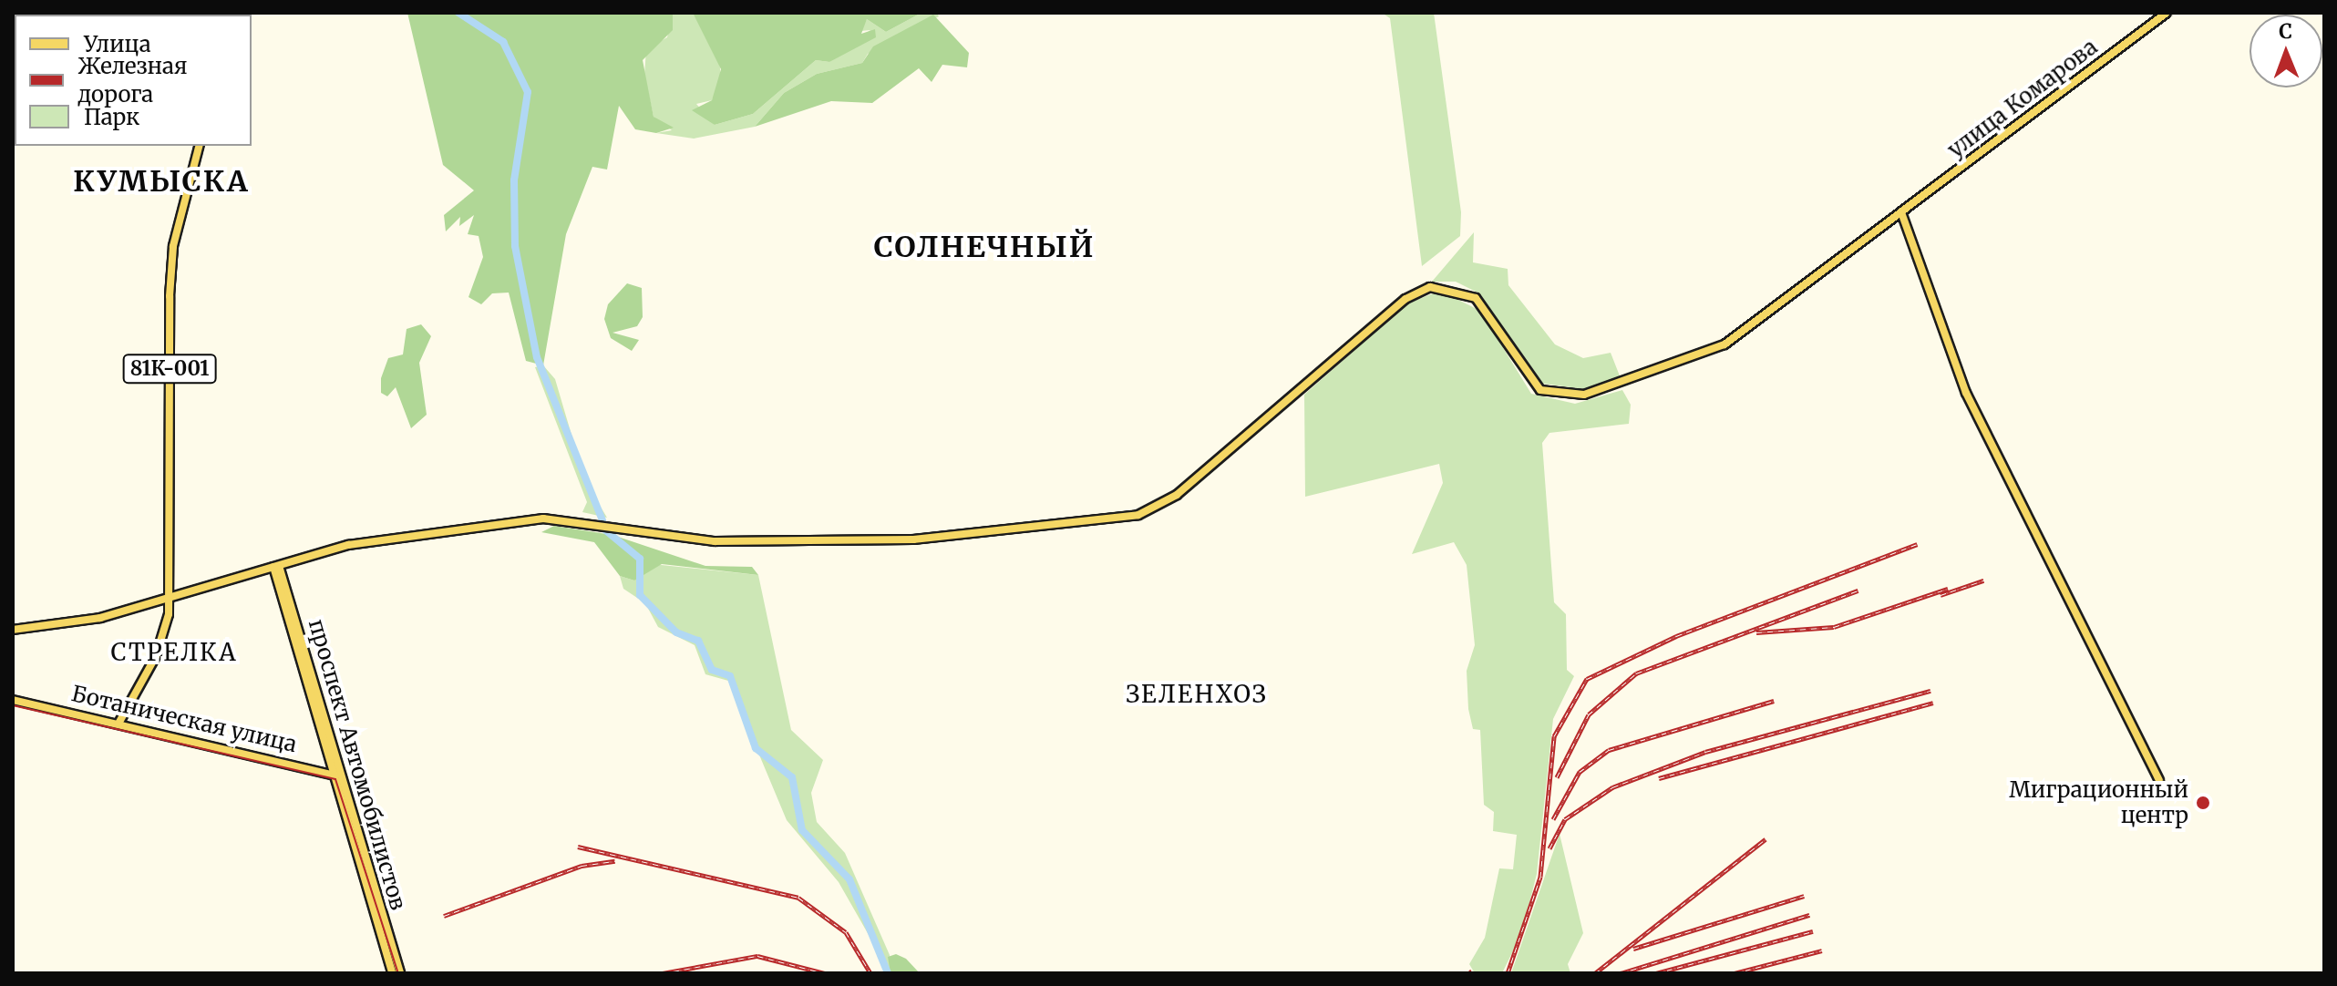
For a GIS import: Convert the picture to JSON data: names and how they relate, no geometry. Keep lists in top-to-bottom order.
{
  "streets": {
    "main road": [
      "улица Комарова",
      "81К-001",
      "Ботаническая улица",
      "проспект Автомобилистов"
    ]
  },
  "crossings": [
    ["улица Комарова", "81К-001"],
    ["улица Комарова", "проспект Автомобилистов"],
    ["Ботаническая улица", "проспект Автомобилистов"]
  ],
  "districts": [
    "КУМЫСКА",
    "СОЛНЕЧНЫЙ",
    "СТРЕЛКА",
    "ЗЕЛЕНХОЗ"
  ],
  "places": ["Миграционный центр"],
  "legend": ["Улица", "Железная дорога", "Парк"],
  "north": "top"
}
